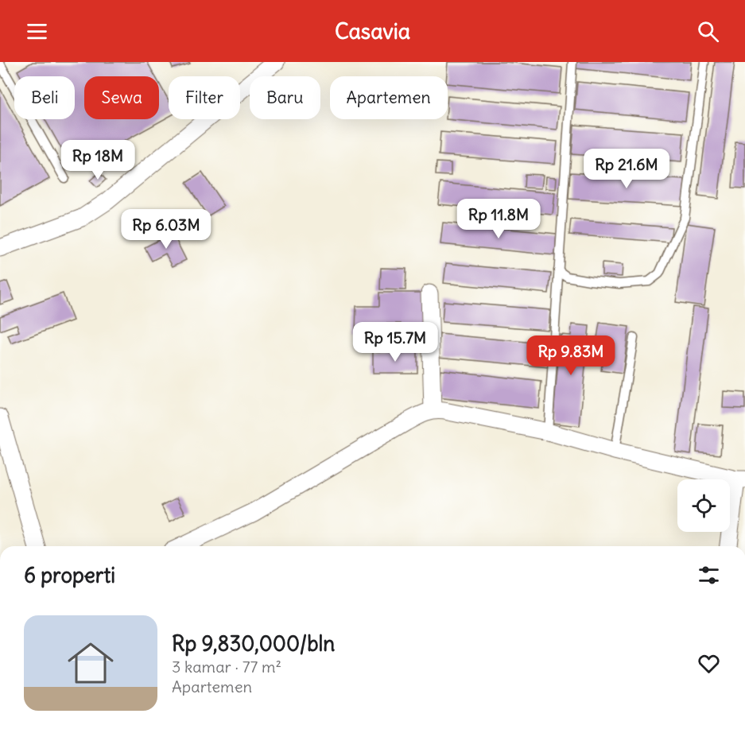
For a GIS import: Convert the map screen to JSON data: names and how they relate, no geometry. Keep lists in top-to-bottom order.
{
  "page": {
    "header": "Casavia",
    "chip": [
      "Beli",
      "Sewa",
      "Filter",
      "Baru",
      "Apartemen"
    ],
    "price": [
      "Rp 18M",
      "Rp 21.6M",
      "Rp 11.8M",
      "Rp 6.03M",
      "Rp 15.7M",
      "Rp 9.83M"
    ],
    "heading": "6 properti",
    "list": [
      {
        "name": "Rp 9,830,000/bln",
        "note": "3 kamar · 77 m² · Apartemen"
      }
    ]
  }
}
